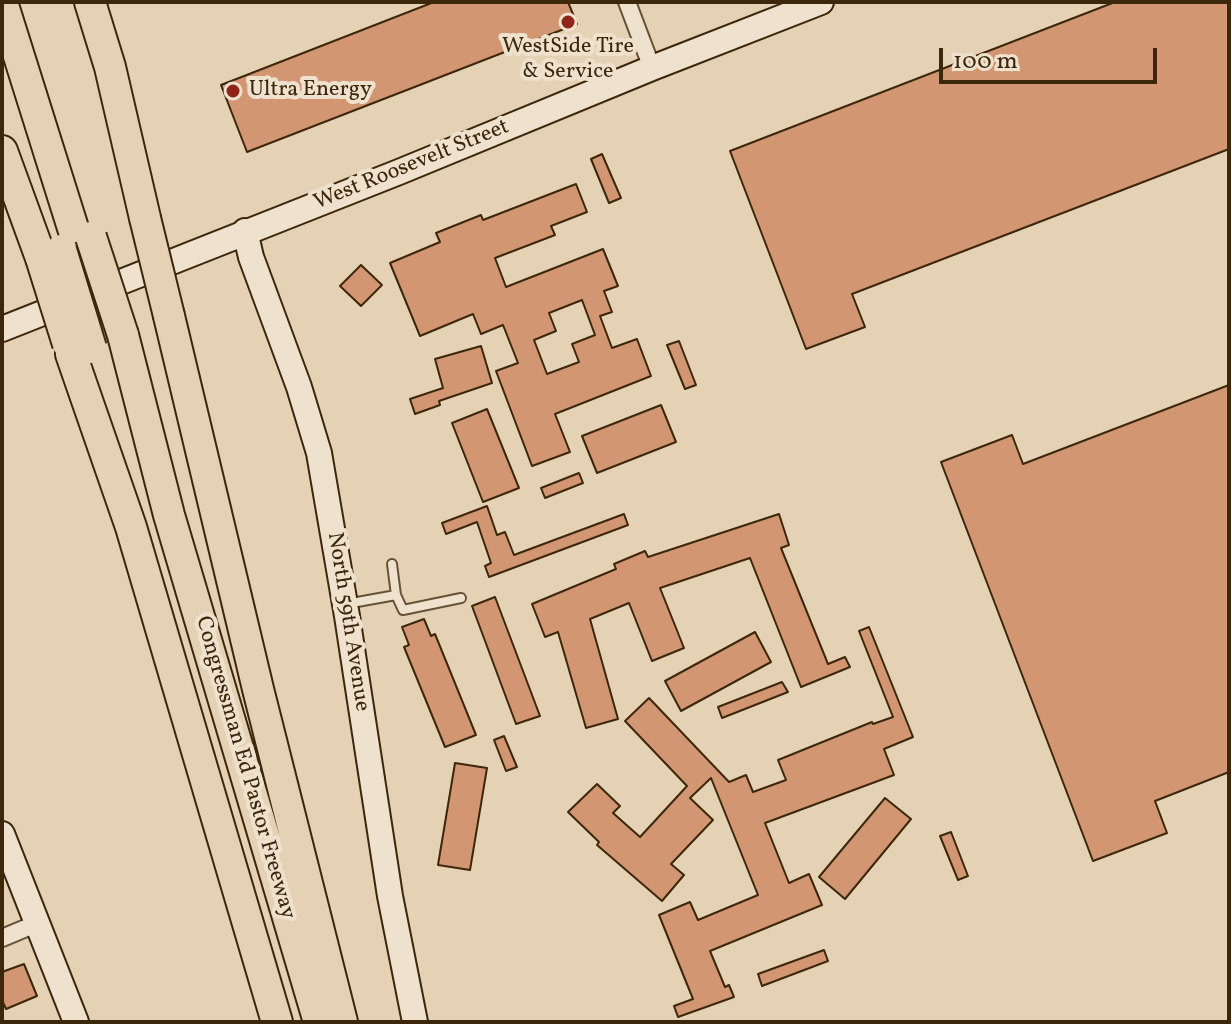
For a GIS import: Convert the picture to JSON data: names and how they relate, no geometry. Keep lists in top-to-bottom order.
{
  "streets": {
    "highway": ["Congressman Ed Pastor Freeway"],
    "main road": ["West Roosevelt Street", "North 59th Avenue"]
  },
  "crossings": [
    ["West Roosevelt Street", "North 59th Avenue"]
  ],
  "places": ["WestSide Tire & Service", "Ultra Energy"],
  "scale_bar": "100 m"
}
